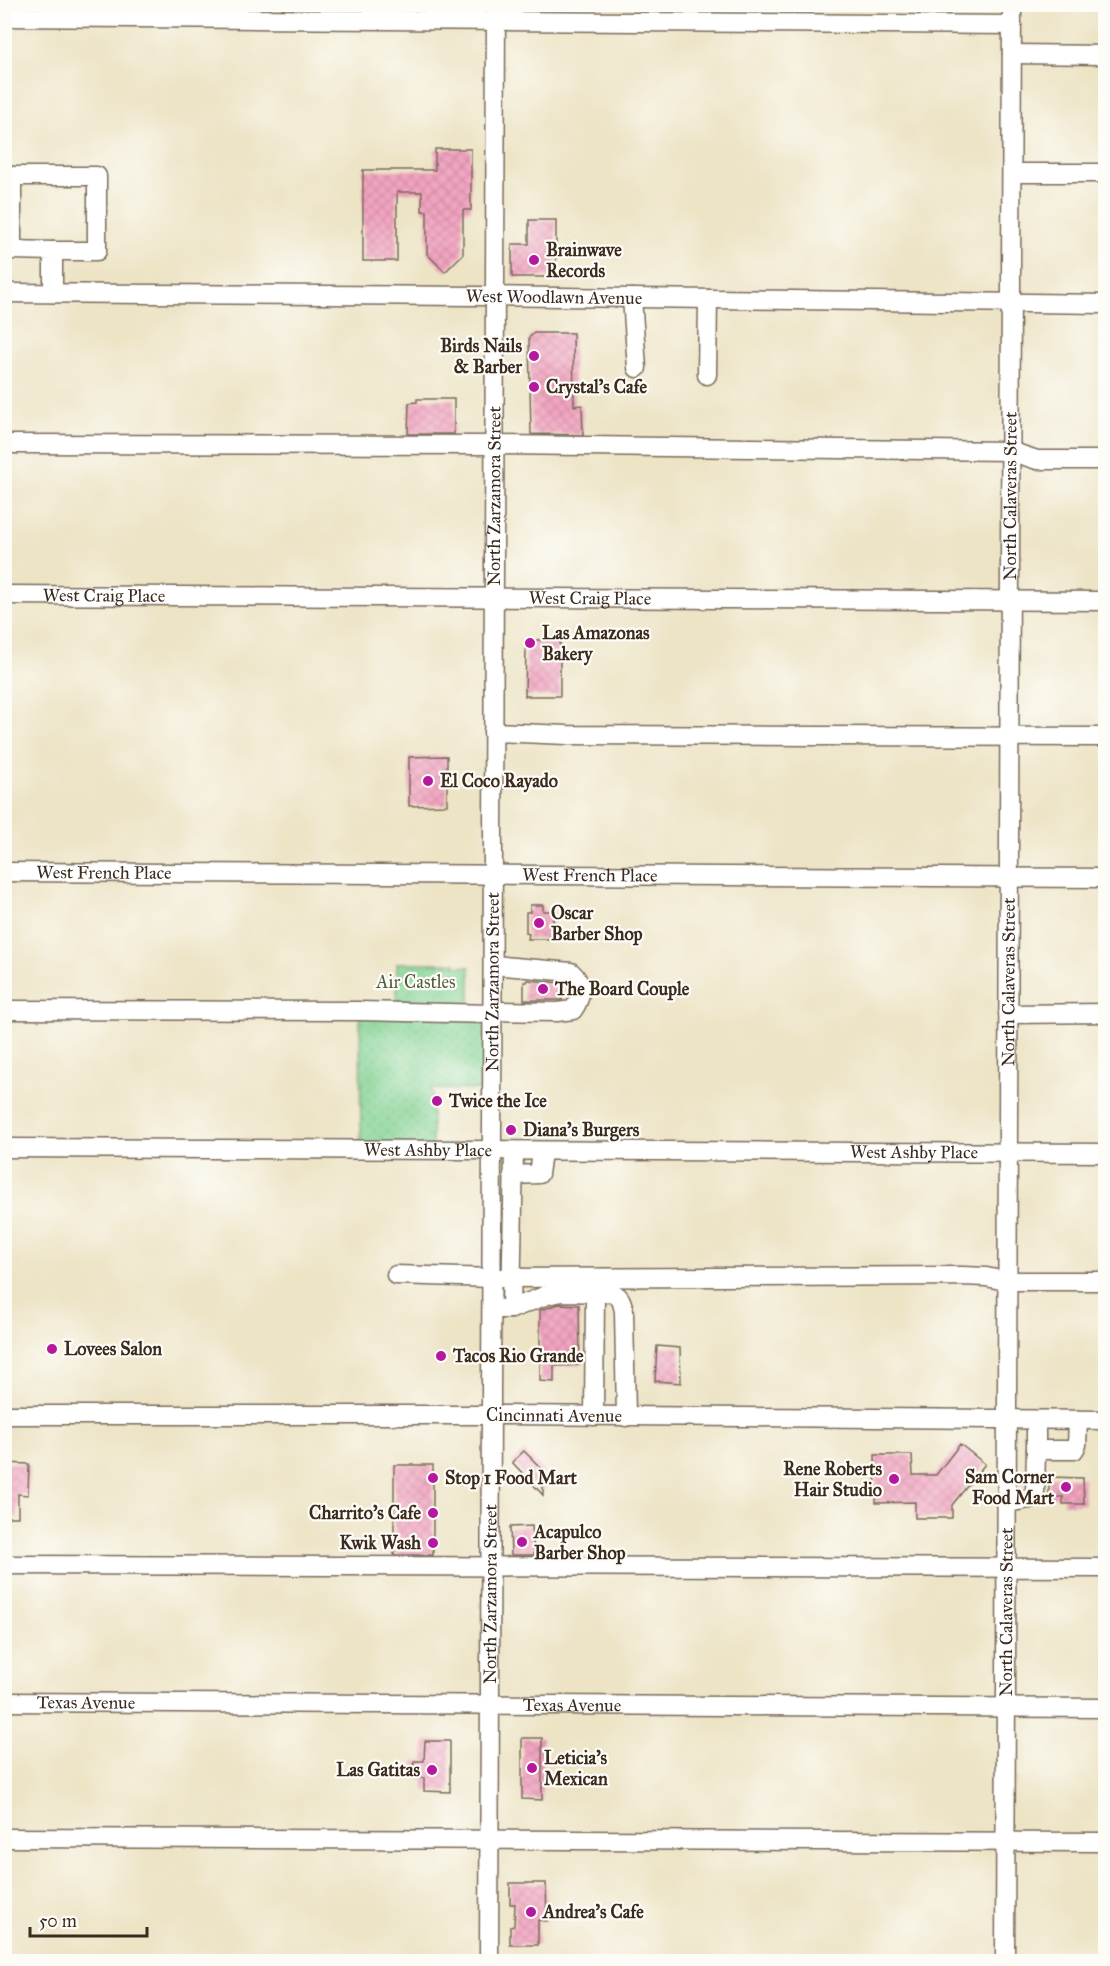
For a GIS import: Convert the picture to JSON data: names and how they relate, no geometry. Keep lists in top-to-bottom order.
{
  "streets": {
    "street": [
      "West Woodlawn Avenue",
      "North Zarzamora Street",
      "North Calaveras Street",
      "West Craig Place",
      "West French Place",
      "West Ashby Place",
      "Cincinnati Avenue",
      "Texas Avenue"
    ]
  },
  "crossings": [
    ["West Woodlawn Avenue", "North Zarzamora Street"],
    ["West Woodlawn Avenue", "North Calaveras Street"],
    ["North Zarzamora Street", "West Craig Place"],
    ["North Zarzamora Street", "West French Place"],
    ["North Zarzamora Street", "West Ashby Place"],
    ["North Zarzamora Street", "Cincinnati Avenue"],
    ["North Zarzamora Street", "Texas Avenue"],
    ["North Calaveras Street", "West Craig Place"],
    ["North Calaveras Street", "West French Place"],
    ["North Calaveras Street", "West Ashby Place"],
    ["North Calaveras Street", "Cincinnati Avenue"],
    ["North Calaveras Street", "Texas Avenue"]
  ],
  "parks": ["Air Castles"],
  "places": [
    "Brainwave Records",
    "Birds Nails & Barber",
    "Crystal's Cafe",
    "Las Amazonas Bakery",
    "El Coco Rayado",
    "Oscar Barber Shop",
    "The Board Couple",
    "Twice the Ice",
    "Diana's Burgers",
    "Lovees Salon",
    "Tacos Rio Grande",
    "Stop 1 Food Mart",
    "Rene Roberts Hair Studio",
    "Sam Corner Food Mart",
    "Charrito's Cafe",
    "Acapulco Barber Shop",
    "Kwik Wash",
    "Leticia's Mexican",
    "Las Gatitas",
    "Andrea's Cafe"
  ],
  "scale_bar": "50 m"
}
